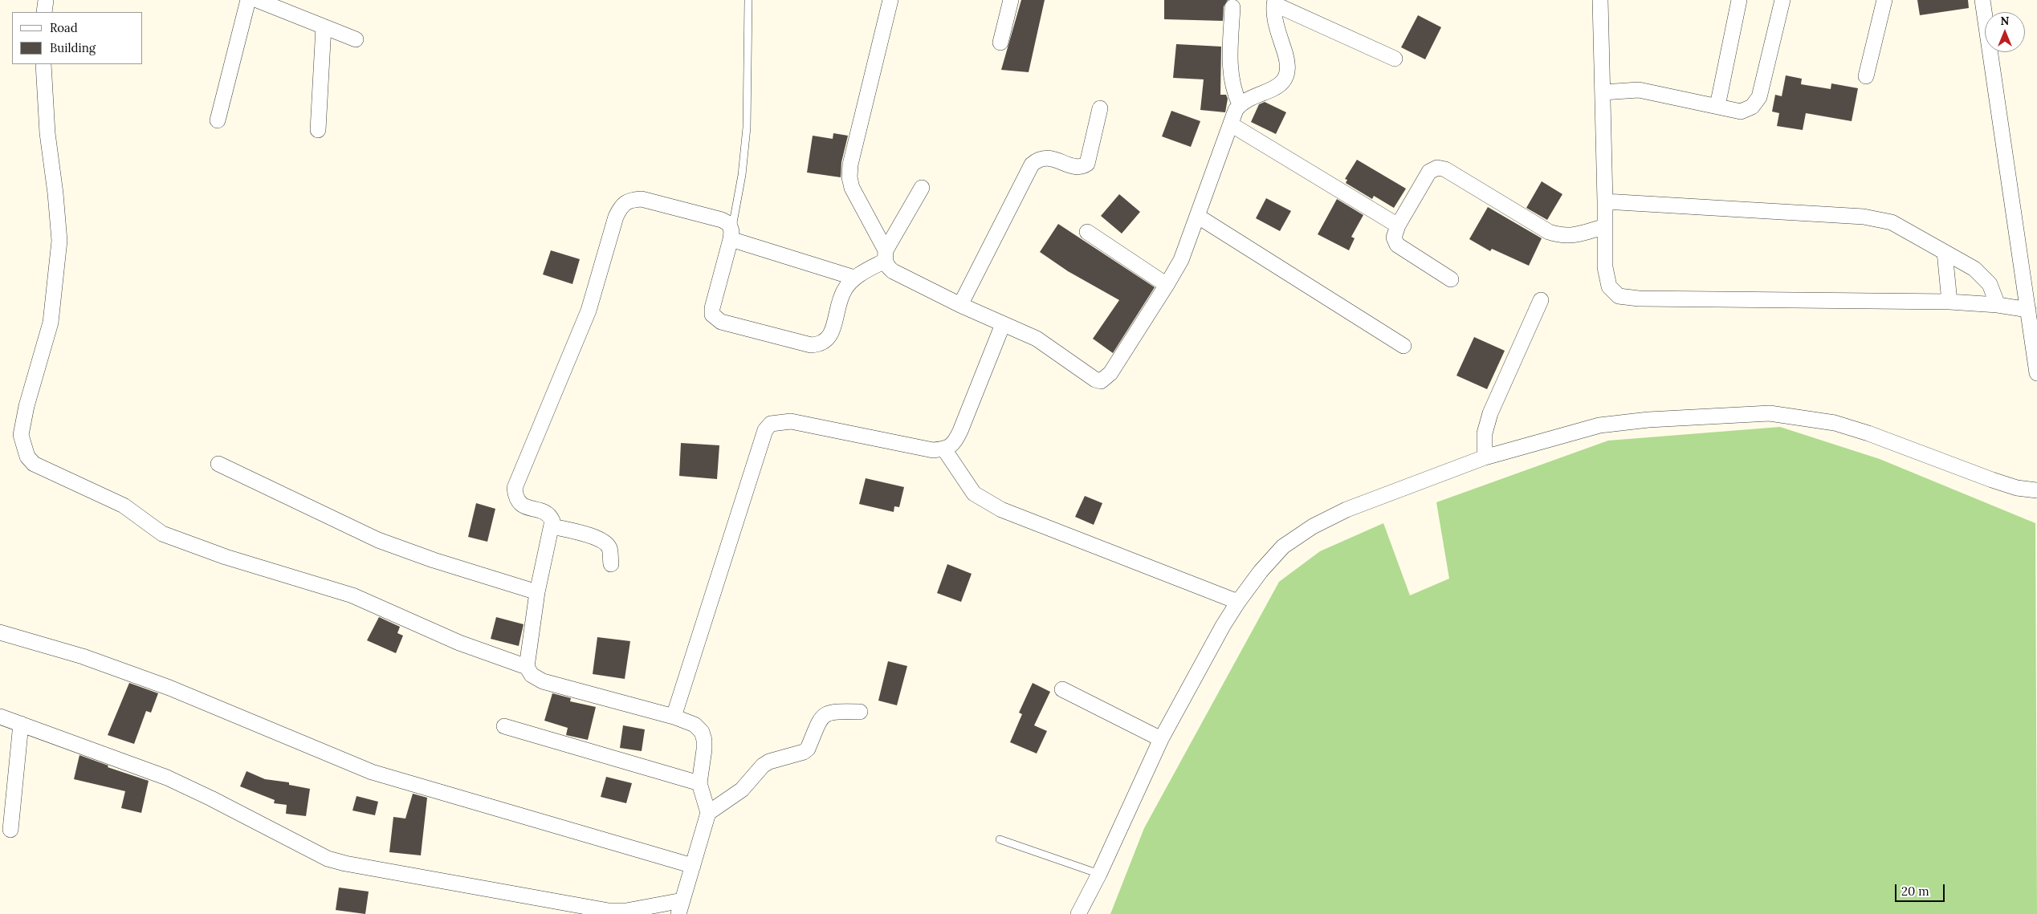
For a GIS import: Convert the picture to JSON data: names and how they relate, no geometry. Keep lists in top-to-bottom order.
{
  "legend": ["Road", "Building"],
  "scale_bar": "20 m",
  "north": "top"
}
